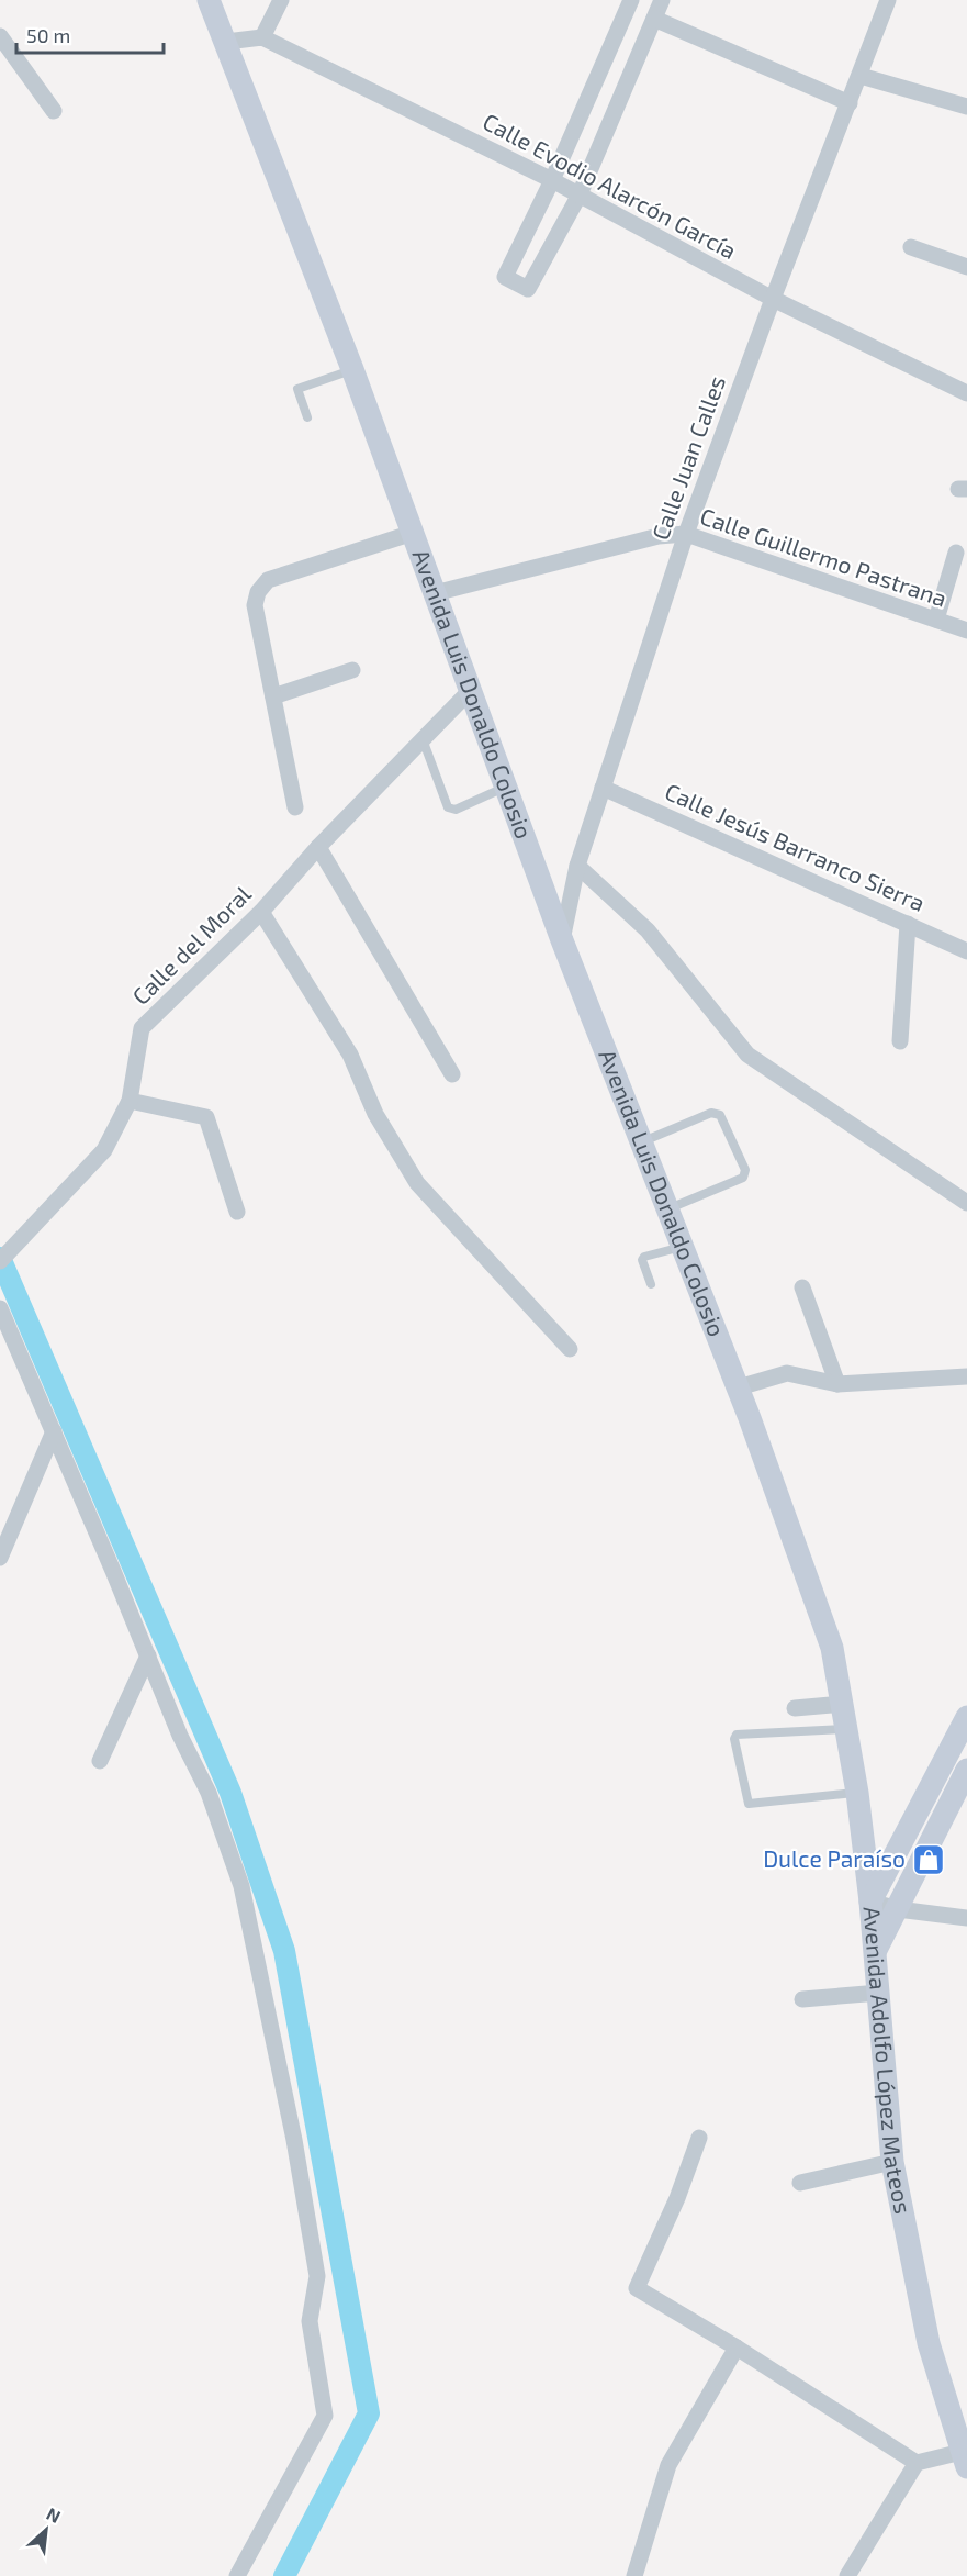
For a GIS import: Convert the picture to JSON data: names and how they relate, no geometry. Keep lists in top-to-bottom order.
{
  "streets": {
    "main road": ["Avenida Luis Donaldo Colosio", "Avenida Adolfo López Mateos"],
    "street": [
      "Calle Evodio Alarcón García",
      "Calle Juan Calles",
      "Calle Guillermo Pastrana",
      "Calle Jesús Barranco Sierra",
      "Calle del Moral"
    ]
  },
  "crossings": [
    ["Calle Evodio Alarcón García", "Calle Juan Calles"],
    ["Calle Juan Calles", "Calle Guillermo Pastrana"],
    ["Calle Juan Calles", "Avenida Luis Donaldo Colosio"],
    ["Calle Juan Calles", "Calle Jesús Barranco Sierra"],
    ["Calle Guillermo Pastrana", "Avenida Luis Donaldo Colosio"],
    ["Avenida Luis Donaldo Colosio", "Calle del Moral"],
    ["Avenida Luis Donaldo Colosio", "Avenida Adolfo López Mateos"]
  ],
  "places": {
    "shop": ["Dulce Paraíso"]
  },
  "scale_bar": "50 m",
  "north": "top right"
}
